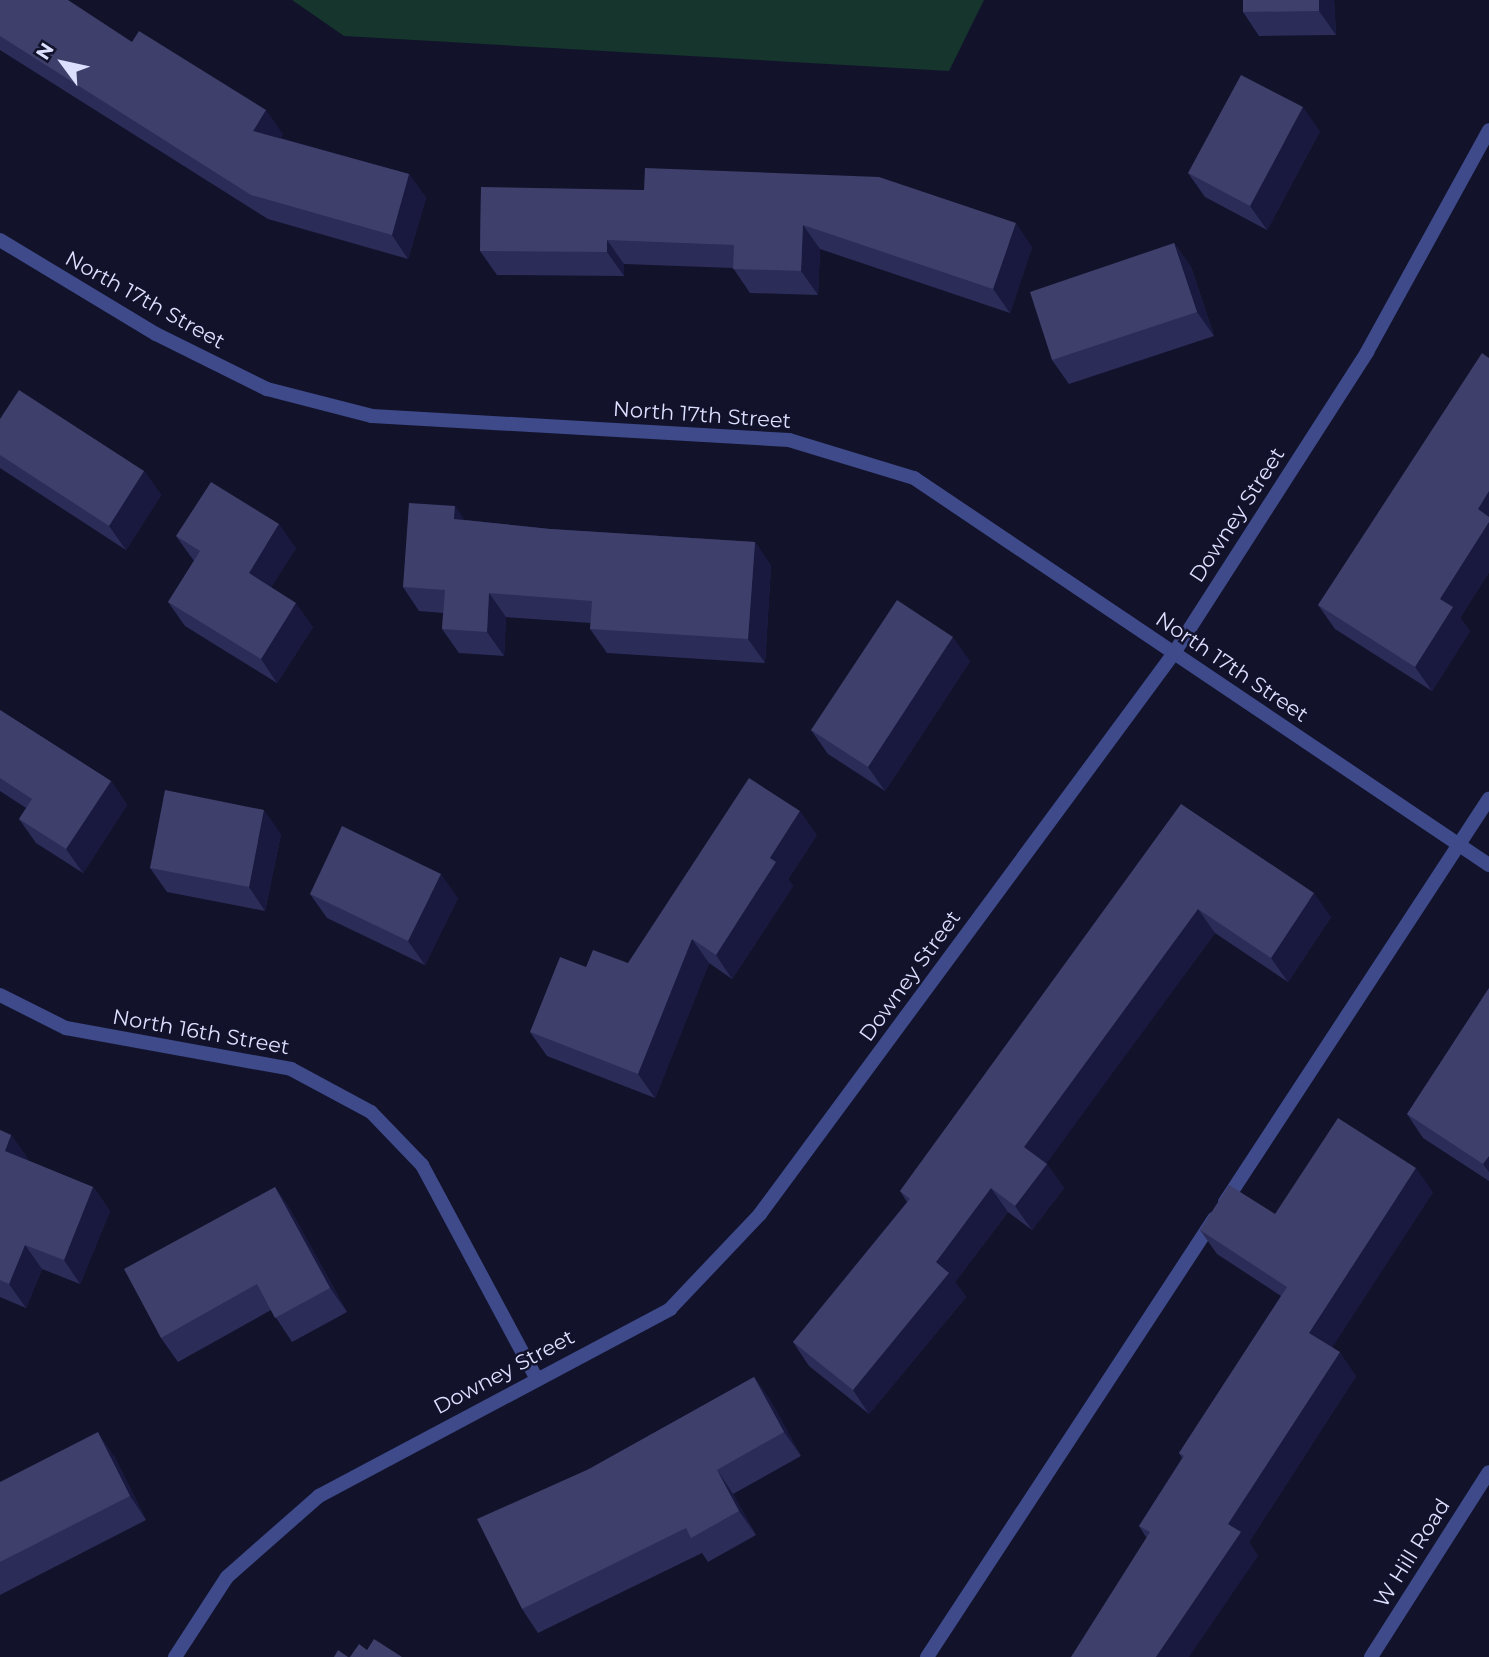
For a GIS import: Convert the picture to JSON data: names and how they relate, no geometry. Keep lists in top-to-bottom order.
{
  "streets": {
    "street": [
      "North 17th Street",
      "Downey Street",
      "North 16th Street",
      "W Hill Road"
    ]
  },
  "crossings": [
    ["North 17th Street", "Downey Street"],
    ["Downey Street", "North 16th Street"]
  ],
  "north": "top left"
}
